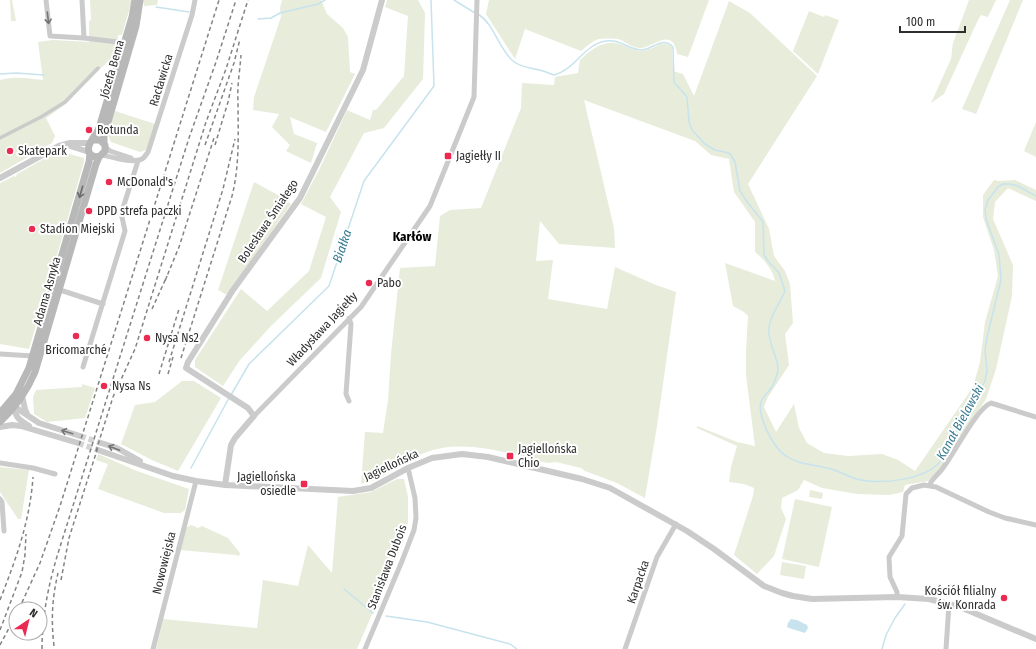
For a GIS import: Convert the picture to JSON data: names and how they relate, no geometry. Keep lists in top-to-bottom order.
{
  "streets": {
    "main road": ["Józefa Bema", "Adama Asnyka"],
    "street": [
      "Racławicka",
      "Bolesława Śmiałego",
      "Władysława Jagiełły",
      "Jagiellońska",
      "Nowowiejska",
      "Stanisława Dubois",
      "Karpacka"
    ]
  },
  "crossings": [
    ["Józefa Bema", "Adama Asnyka"],
    ["Bolesława Śmiałego", "Władysława Jagiełły"],
    ["Władysława Jagiełły", "Jagiellońska"],
    ["Jagiellońska", "Nowowiejska"],
    ["Jagiellońska", "Stanisława Dubois"],
    ["Jagiellońska", "Karpacka"]
  ],
  "districts": ["Karłów"],
  "water": ["Białka", "Kanał Bielawski"],
  "places": {
    "other": [
      "Rotunda",
      "Skatepark",
      "McDonald's",
      "DPD strefa paczki",
      "Stadion Miejski",
      "Pabo",
      "Bricomarché",
      "Nysa Ns2",
      "Nysa Ns",
      "Kościół filialny św. Konrada"
    ],
    "transit": ["Jagiełły II", "Jagiellońska Chio", "Jagiellońska osiedle"]
  },
  "scale_bar": "100 m",
  "north": "top right"
}
